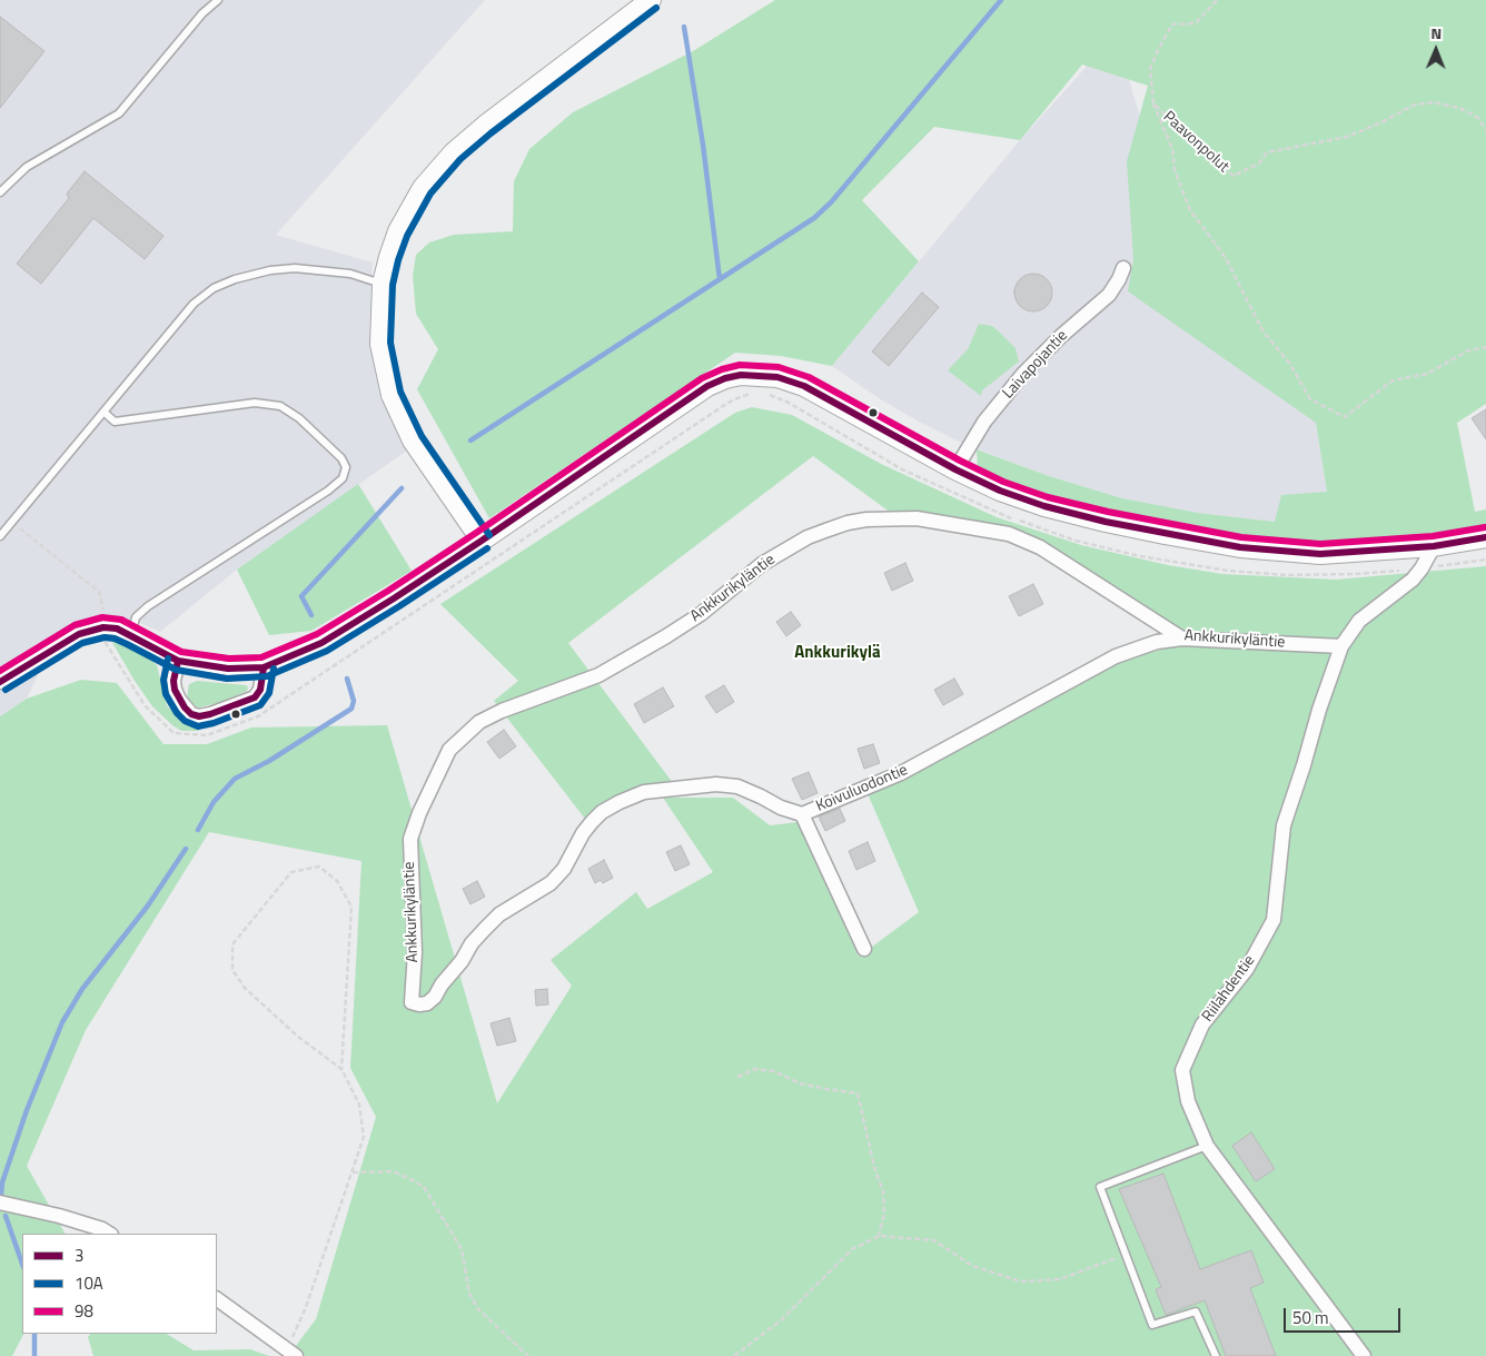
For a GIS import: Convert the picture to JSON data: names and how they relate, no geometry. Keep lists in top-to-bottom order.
{
  "streets": {
    "street": [
      "Laivapojantie",
      "Ankkurikyläntie",
      "Koivuluodontie",
      "Riilahdentie"
    ],
    "path": ["Paavonpolut"]
  },
  "crossings": [
    ["Ankkurikyläntie", "Koivuluodontie"],
    ["Ankkurikyläntie", "Riilahdentie"]
  ],
  "districts": ["Ankkurikylä"],
  "lines": ["transit line 10A", "transit line 98", "transit line 3"],
  "legend": ["3", "10A", "98"],
  "scale_bar": "50 m",
  "north": "top"
}
